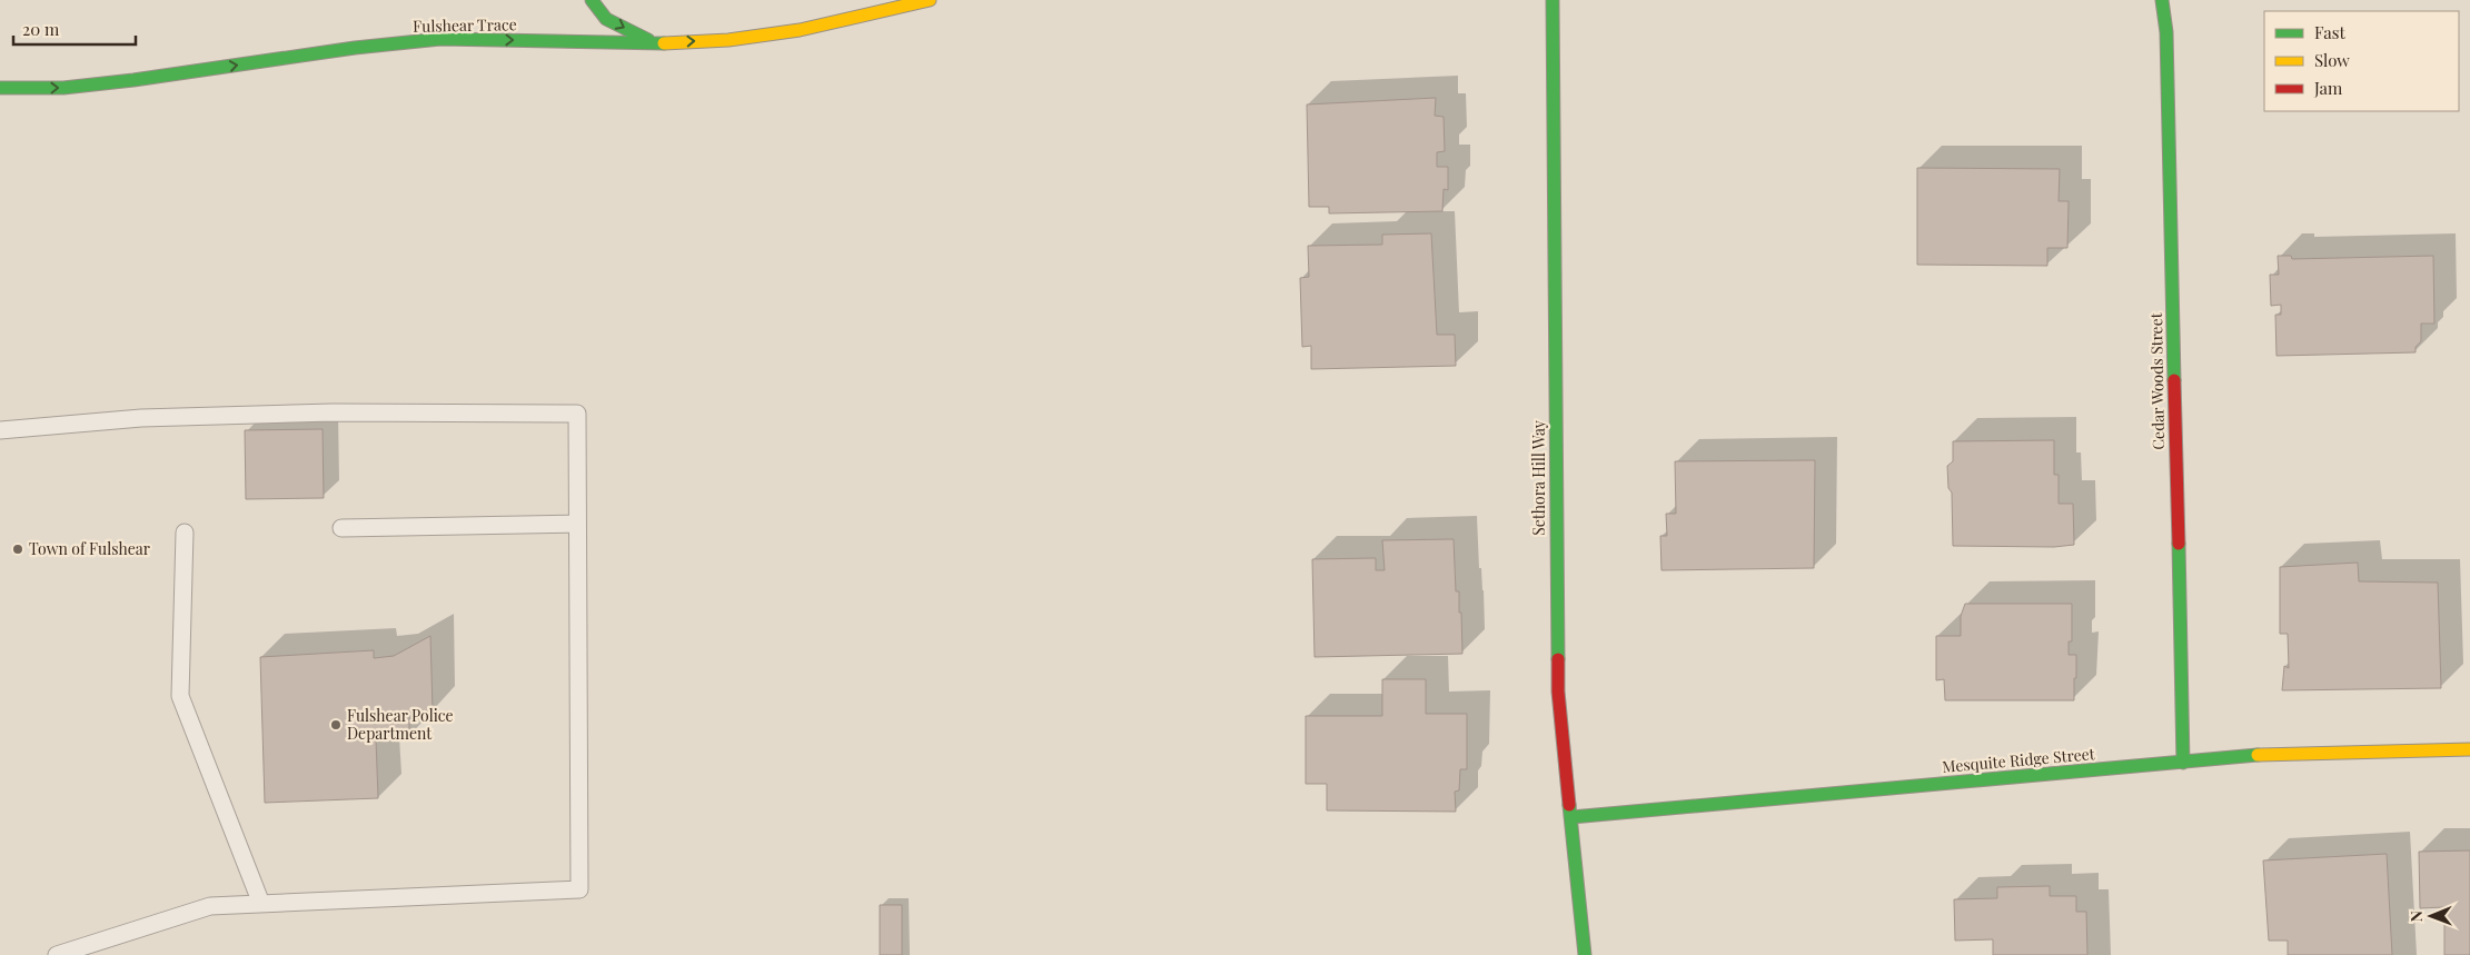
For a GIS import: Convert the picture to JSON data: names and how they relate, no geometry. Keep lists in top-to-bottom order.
{
  "streets": {
    "street": [
      "Fulshear Trace",
      "Cedar Woods Street",
      "Sethora Hill Way",
      "Mesquite Ridge Street"
    ]
  },
  "crossings": [
    ["Cedar Woods Street", "Mesquite Ridge Street"],
    ["Sethora Hill Way", "Mesquite Ridge Street"]
  ],
  "one_way": ["Fulshear Trace"],
  "places": ["Town of Fulshear", "Fulshear Police Department"],
  "legend": ["Fast", "Slow", "Jam"],
  "scale_bar": "20 m",
  "north": "left"
}
